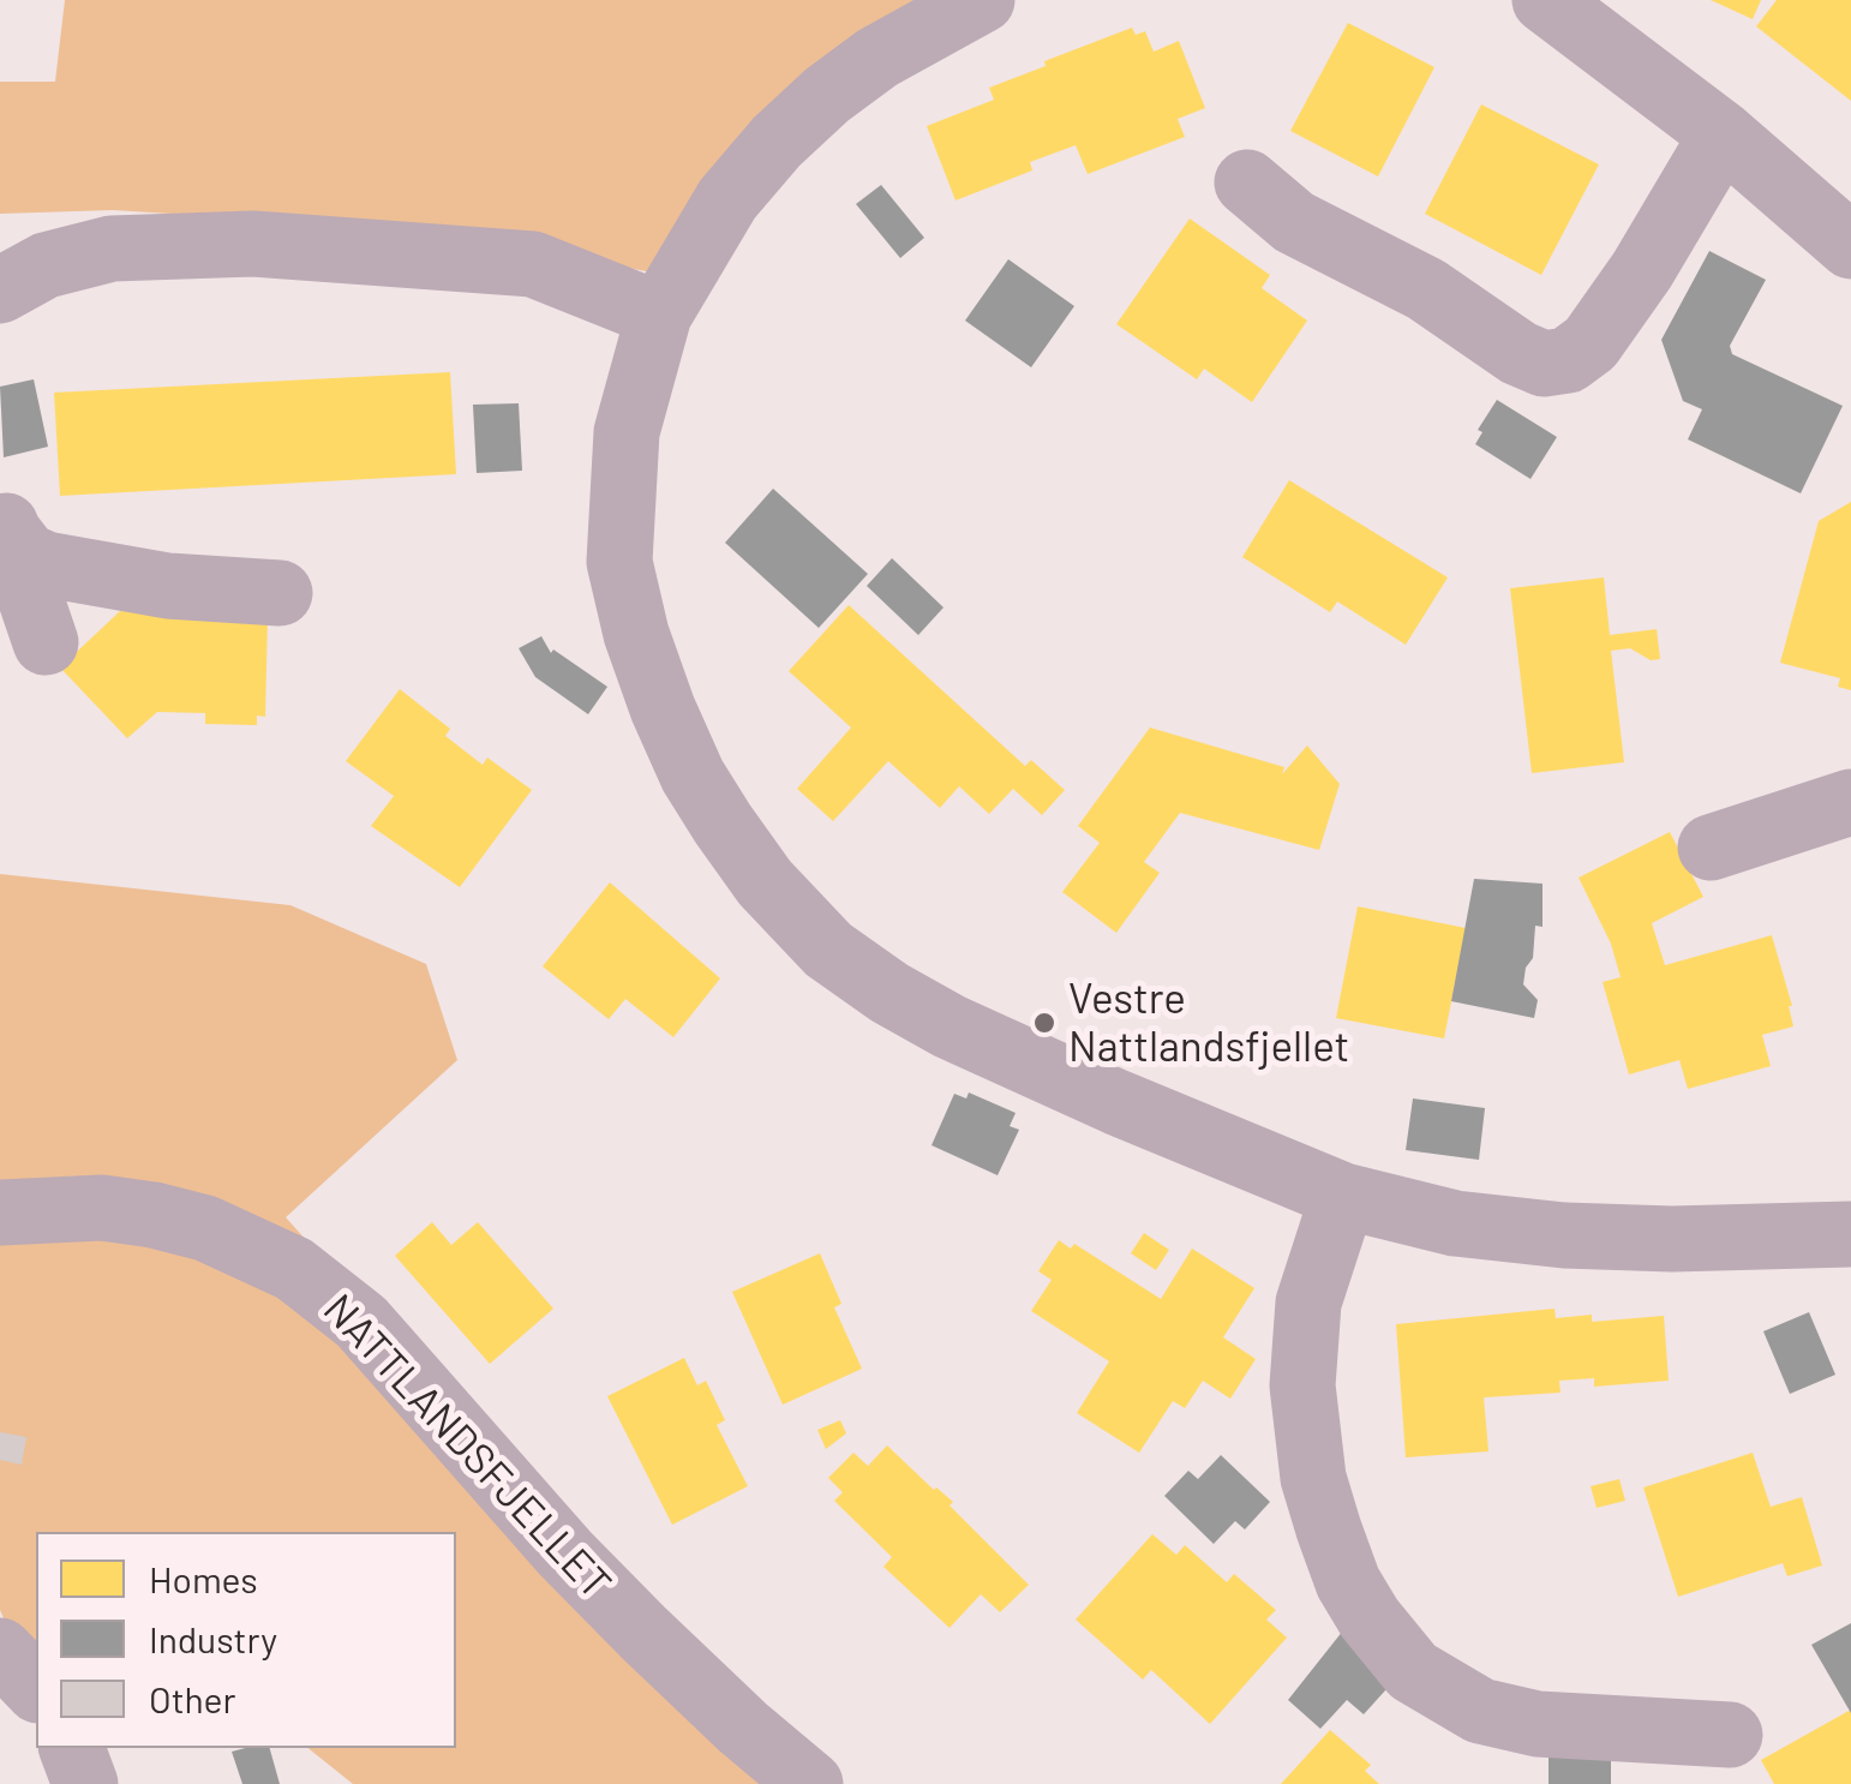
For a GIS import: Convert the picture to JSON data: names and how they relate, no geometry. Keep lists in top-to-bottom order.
{
  "streets": {
    "street": ["NATTLANDSFJELLET"]
  },
  "places": ["Vestre Nattlandsfjellet"],
  "legend": ["Homes", "Industry", "Other"]
}
